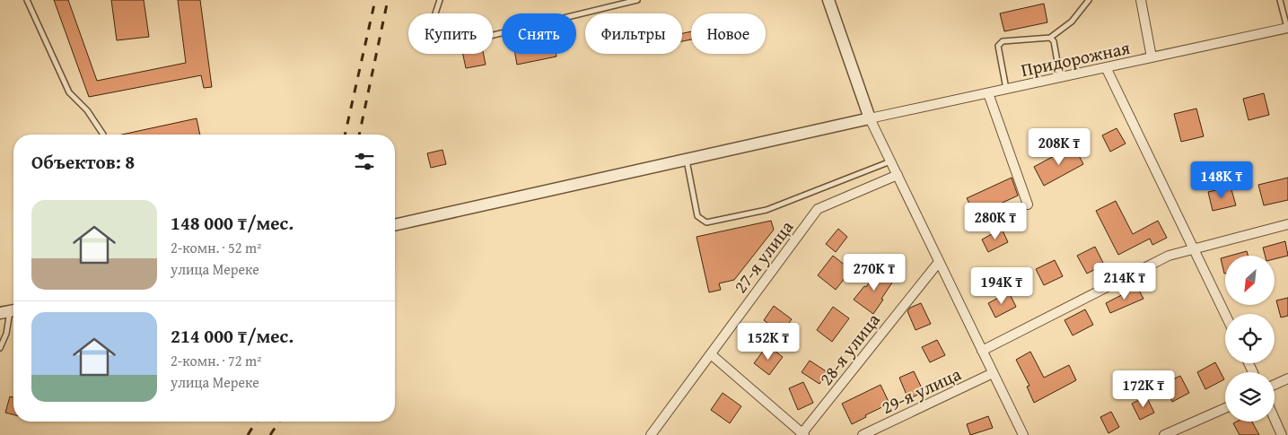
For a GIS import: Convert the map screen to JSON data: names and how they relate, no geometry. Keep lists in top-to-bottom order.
{
  "streets": {
    "street": [
      "Придорожная",
      "27-я улица",
      "28-я улица",
      "29-я улица"
    ]
  },
  "north": "bottom left",
  "page": {
    "chip": [
      "Купить",
      "Снять",
      "Фильтры",
      "Новое"
    ],
    "price": [
      "208K ₸",
      "148K ₸",
      "280K ₸",
      "270K ₸",
      "214K ₸",
      "194K ₸",
      "152K ₸",
      "172K ₸"
    ],
    "heading": "Объектов: 8",
    "list": [
      {
        "name": "148 000 ₸/мес.",
        "note": "2-комн. · 52 m² · улица Мереке"
      },
      {
        "name": "214 000 ₸/мес.",
        "note": "2-комн. · 72 m² · улица Мереке"
      }
    ]
  }
}
